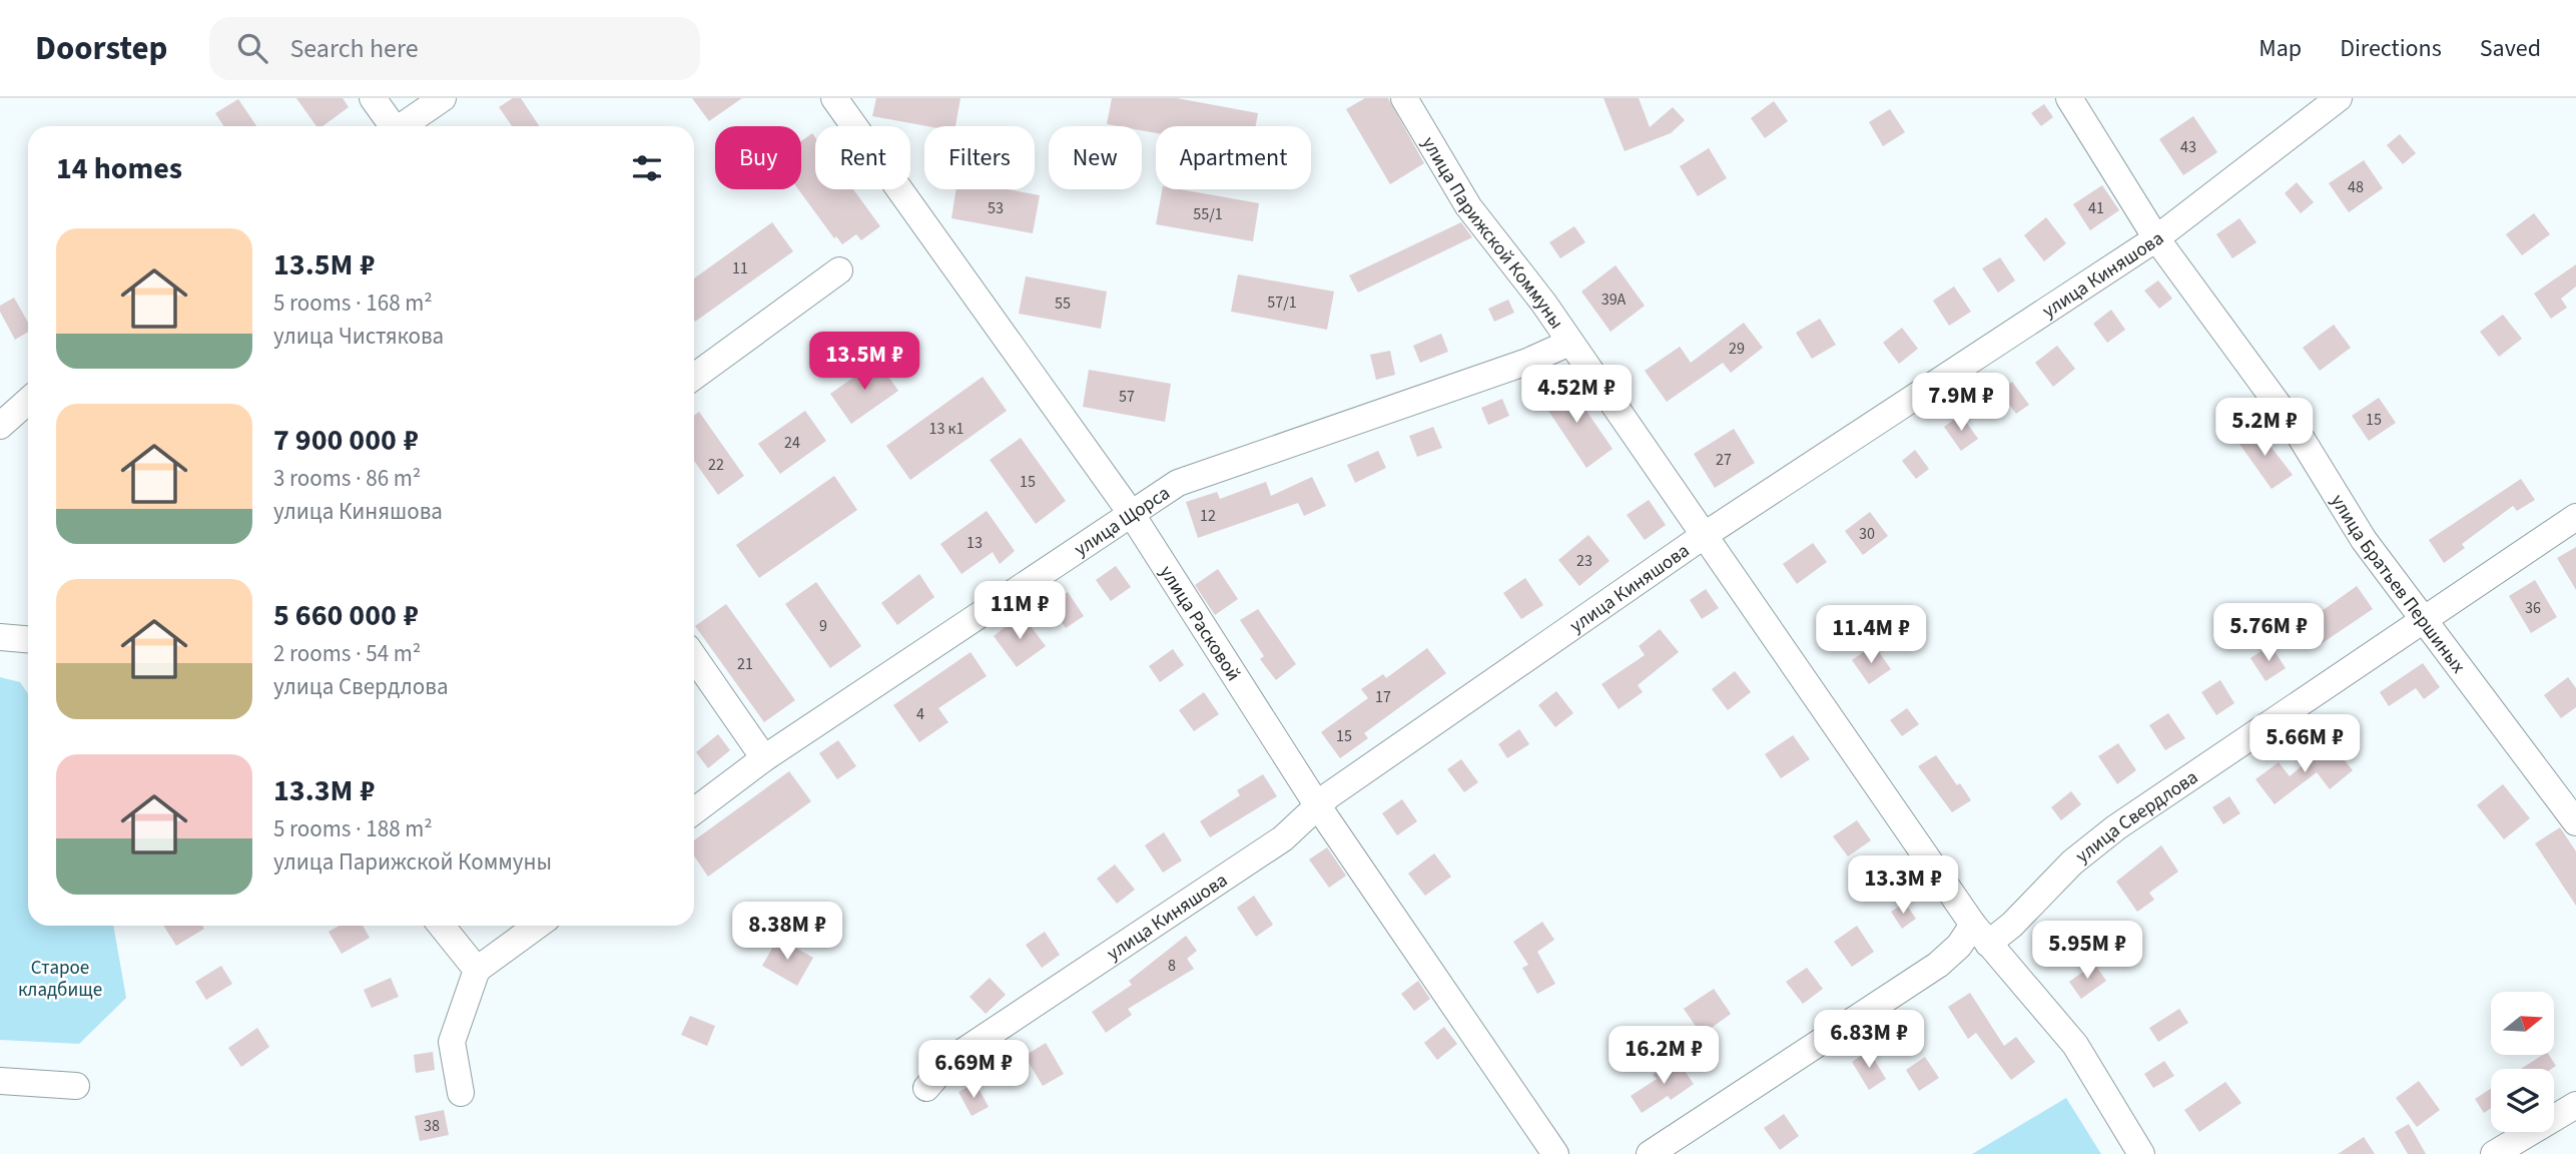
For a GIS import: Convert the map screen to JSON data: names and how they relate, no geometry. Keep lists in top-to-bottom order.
{
  "streets": {
    "street": [
      "улица Парижской Коммуны",
      "улица Киняшова",
      "улица Щорса",
      "улица Братьев Першиных",
      "улица Расковой",
      "улица Свердлова"
    ]
  },
  "crossings": [
    ["улица Парижской Коммуны", "улица Киняшова"],
    ["улица Парижской Коммуны", "улица Щорса"],
    ["улица Парижской Коммуны", "улица Свердлова"],
    ["улица Киняшова", "улица Братьев Першиных"],
    ["улица Киняшова", "улица Расковой"],
    ["улица Щорса", "улица Расковой"],
    ["улица Братьев Першиных", "улица Свердлова"]
  ],
  "parks": ["Старое кладбище"],
  "house_numbers": [
    "43",
    "48",
    "53",
    "41",
    "55/1",
    "11",
    "39А",
    "57/1",
    "55",
    "29",
    "57",
    "15",
    "13 к1",
    "24",
    "27",
    "22",
    "15",
    "12",
    "30",
    "13",
    "23",
    "36",
    "9",
    "21",
    "17",
    "4",
    "15",
    "8",
    "38"
  ],
  "north": "right",
  "page": {
    "header": "Doorstep",
    "search": "Search here",
    "nav": ["Map", "Directions", "Saved"],
    "chip": [
      "Buy",
      "Rent",
      "Filters",
      "New",
      "Apartment"
    ],
    "heading": "14 homes",
    "list": [
      {
        "name": "13.5M ₽",
        "note": "5 rooms · 168 m² · улица Чистякова"
      },
      {
        "name": "7 900 000 ₽",
        "note": "3 rooms · 86 m² · улица Киняшова"
      },
      {
        "name": "5 660 000 ₽",
        "note": "2 rooms · 54 m² · улица Свердлова"
      },
      {
        "name": "13.3M ₽",
        "note": "5 rooms · 188 m² · улица Парижской Коммуны"
      }
    ],
    "price": [
      "13.5M ₽",
      "4.52M ₽",
      "7.9M ₽",
      "5.2M ₽",
      "11M ₽",
      "5.76M ₽",
      "11.4M ₽",
      "5.66M ₽",
      "13.3M ₽",
      "8.38M ₽",
      "5.95M ₽",
      "6.83M ₽",
      "16.2M ₽",
      "6.69M ₽"
    ]
  }
}
